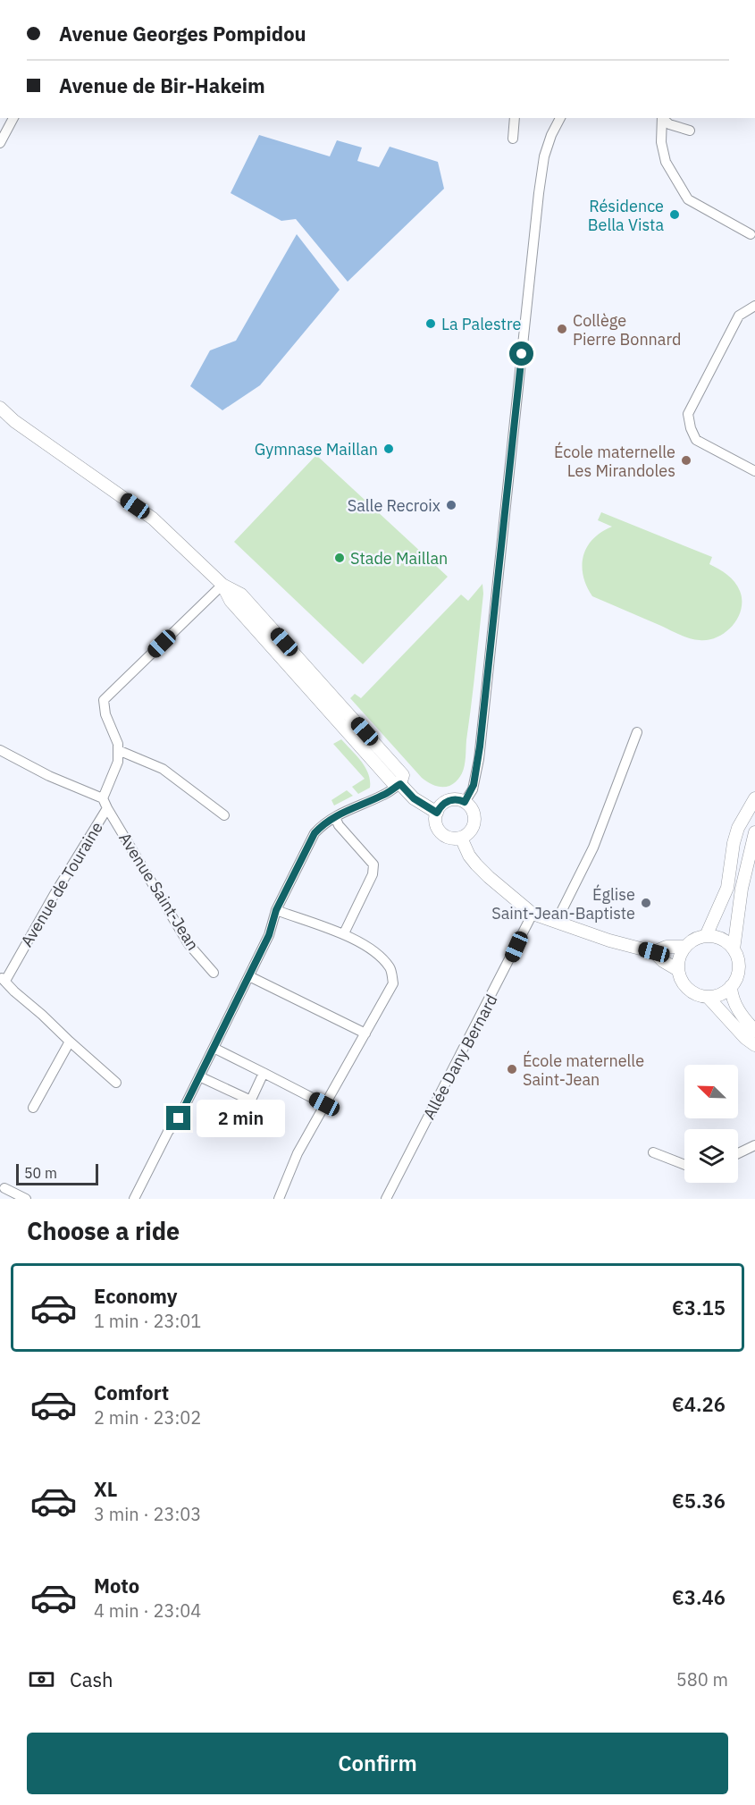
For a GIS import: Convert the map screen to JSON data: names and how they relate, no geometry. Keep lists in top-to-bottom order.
{
  "streets": {
    "street": ["Avenue de Touraine", "Avenue Saint-Jean", "Allée Dany Bernard"]
  },
  "crossings": [
    ["Avenue de Touraine", "Avenue Saint-Jean"]
  ],
  "places": [
    "Résidence Bella Vista",
    "La Palestre",
    "Collège Pierre Bonnard",
    "Gymnase Maillan",
    "École maternelle Les Mirandoles",
    "Salle Recroix",
    "Stade Maillan",
    "Église Saint-Jean-Baptiste",
    "École maternelle Saint-Jean"
  ],
  "scale_bar": "50 m",
  "north": "top left",
  "page": {
    "banner": ["Avenue Georges Pompidou", "Avenue de Bir-Hakeim"],
    "bubble": "2 min",
    "scale": "50 m",
    "heading": "Choose a ride",
    "list": [
      {
        "name": "Economy",
        "note": "1 min · 23:01",
        "value": "€3.15"
      },
      {
        "name": "Comfort",
        "note": "2 min · 23:02",
        "value": "€4.26"
      },
      {
        "name": "XL",
        "note": "3 min · 23:03",
        "value": "€5.36"
      },
      {
        "name": "Moto",
        "note": "4 min · 23:04",
        "value": "€3.46"
      }
    ],
    "pay": ["Cash", "580 m"],
    "buttons": "Confirm"
  }
}
